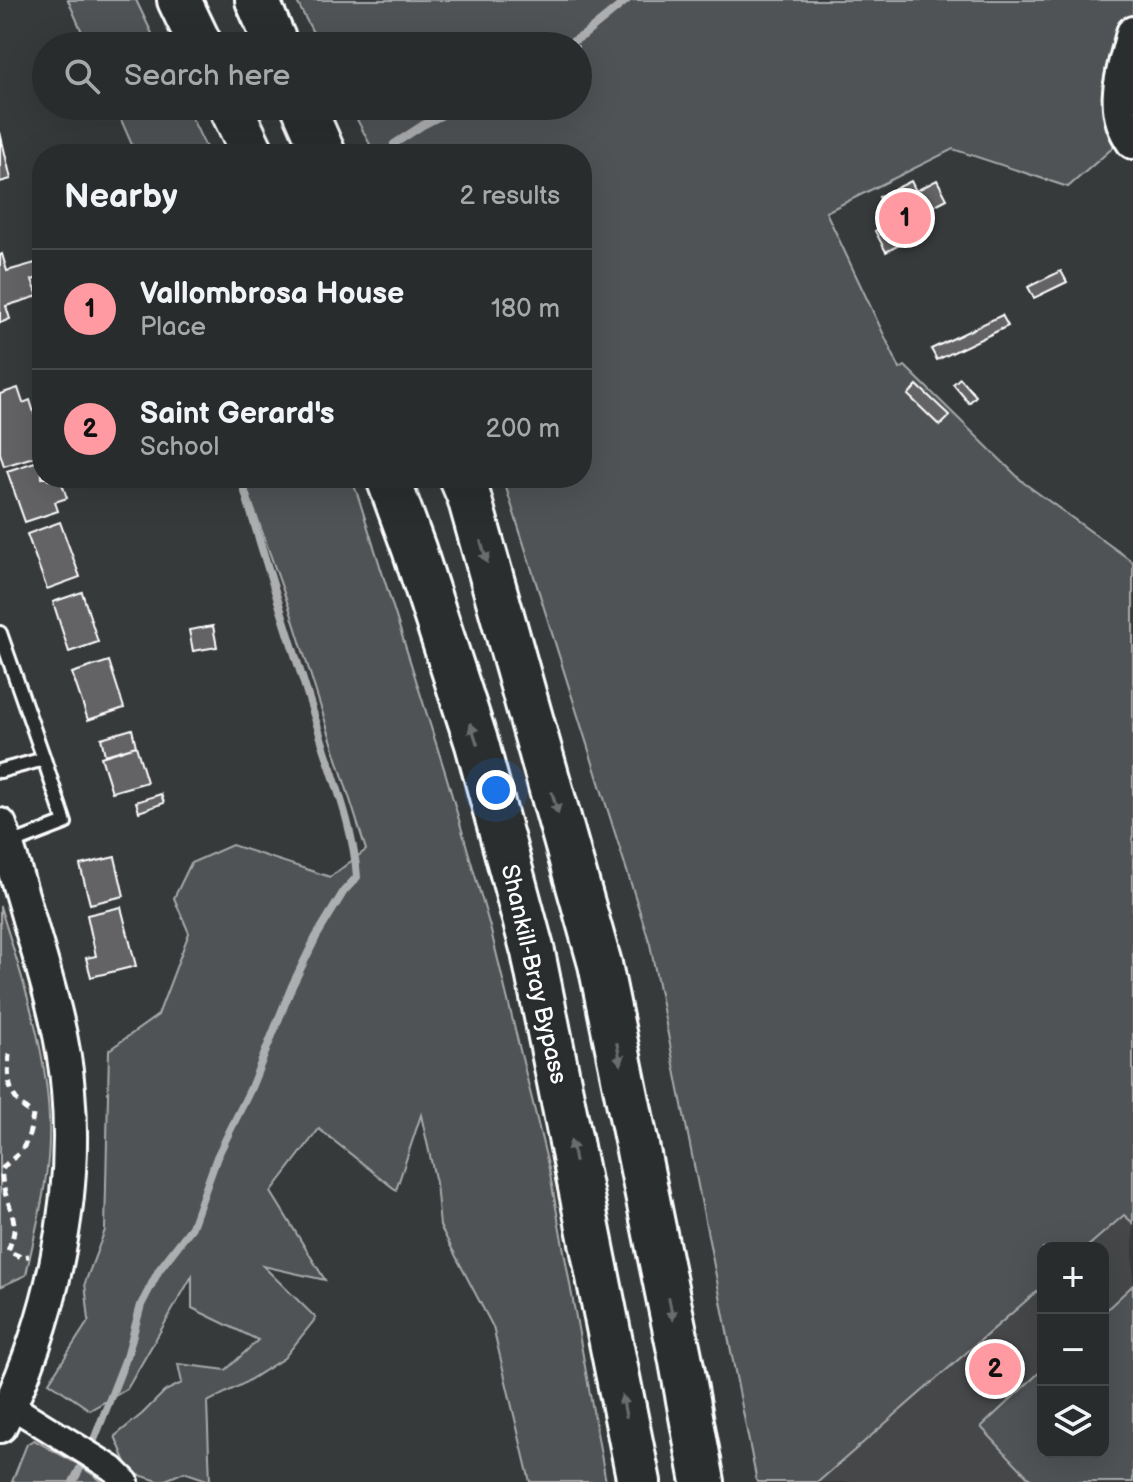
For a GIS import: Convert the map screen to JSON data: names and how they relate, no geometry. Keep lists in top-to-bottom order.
{
  "streets": {
    "highway": ["Shankill-Bray Bypass"]
  },
  "page": {
    "search": "Search here",
    "heading": ["Nearby", "2 results"],
    "pins": ["1", "2"],
    "list": [
      {
        "mark": "1",
        "name": "Vallombrosa House",
        "note": "Place",
        "value": "180 m"
      },
      {
        "mark": "2",
        "name": "Saint Gerard's",
        "note": "School",
        "value": "200 m"
      }
    ],
    "map_buttons": ["+", "−"]
  }
}
